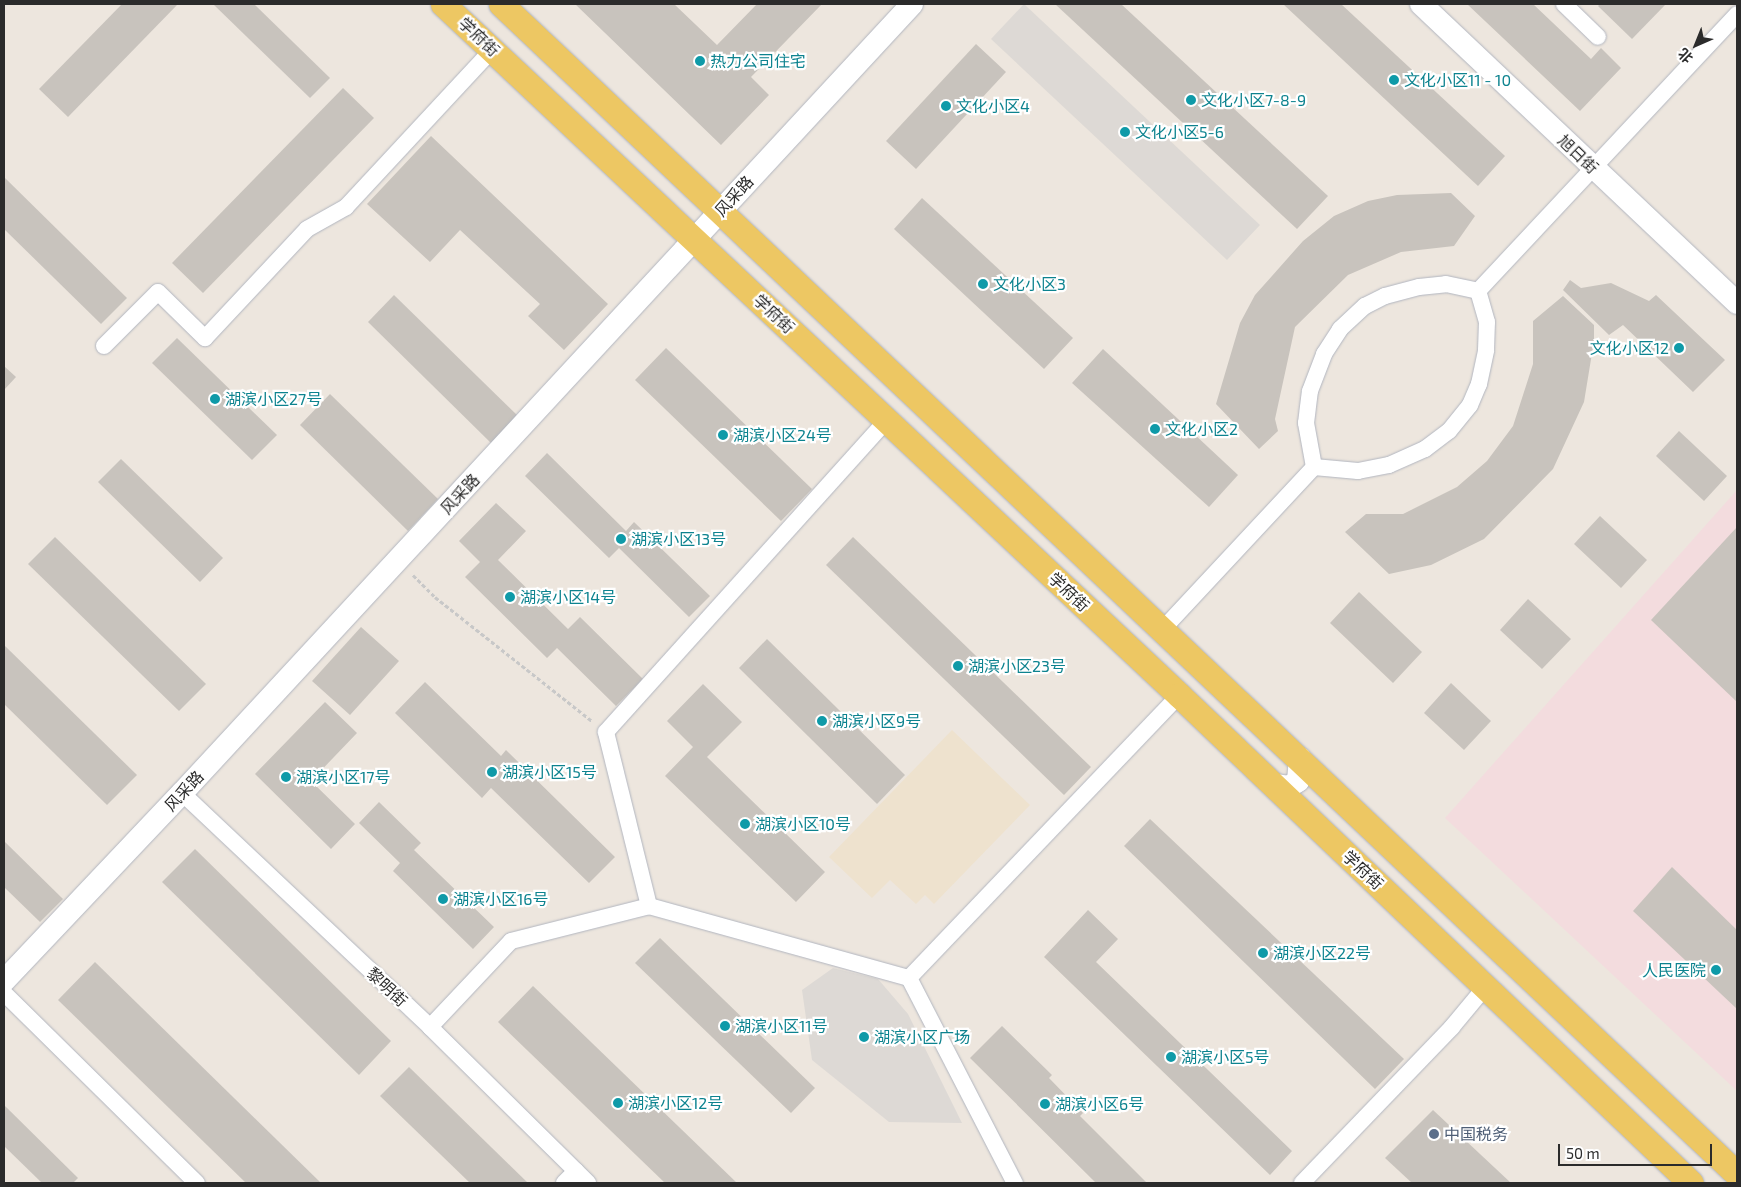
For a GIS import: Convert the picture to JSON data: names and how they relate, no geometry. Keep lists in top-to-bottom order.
{
  "streets": {
    "main road": ["学府街", "旭日街", "风采路"],
    "street": ["黎明街"]
  },
  "crossings": [
    ["学府街", "风采路"],
    ["风采路", "黎明街"]
  ],
  "places": [
    "热力公司住宅",
    "文化小区11 - 10",
    "文化小区7-8-9",
    "文化小区4",
    "文化小区5-6",
    "文化小区3",
    "文化小区12",
    "湖滨小区27号",
    "文化小区2",
    "湖滨小区24号",
    "湖滨小区13号",
    "湖滨小区14号",
    "湖滨小区23号",
    "湖滨小区9号",
    "湖滨小区15号",
    "湖滨小区17号",
    "湖滨小区10号",
    "湖滨小区16号",
    "湖滨小区22号",
    "人民医院",
    "湖滨小区11号",
    "湖滨小区广场",
    "湖滨小区5号",
    "湖滨小区12号",
    "湖滨小区6号",
    "中国税务"
  ],
  "scale_bar": "50 m",
  "north": "bottom left"
}
